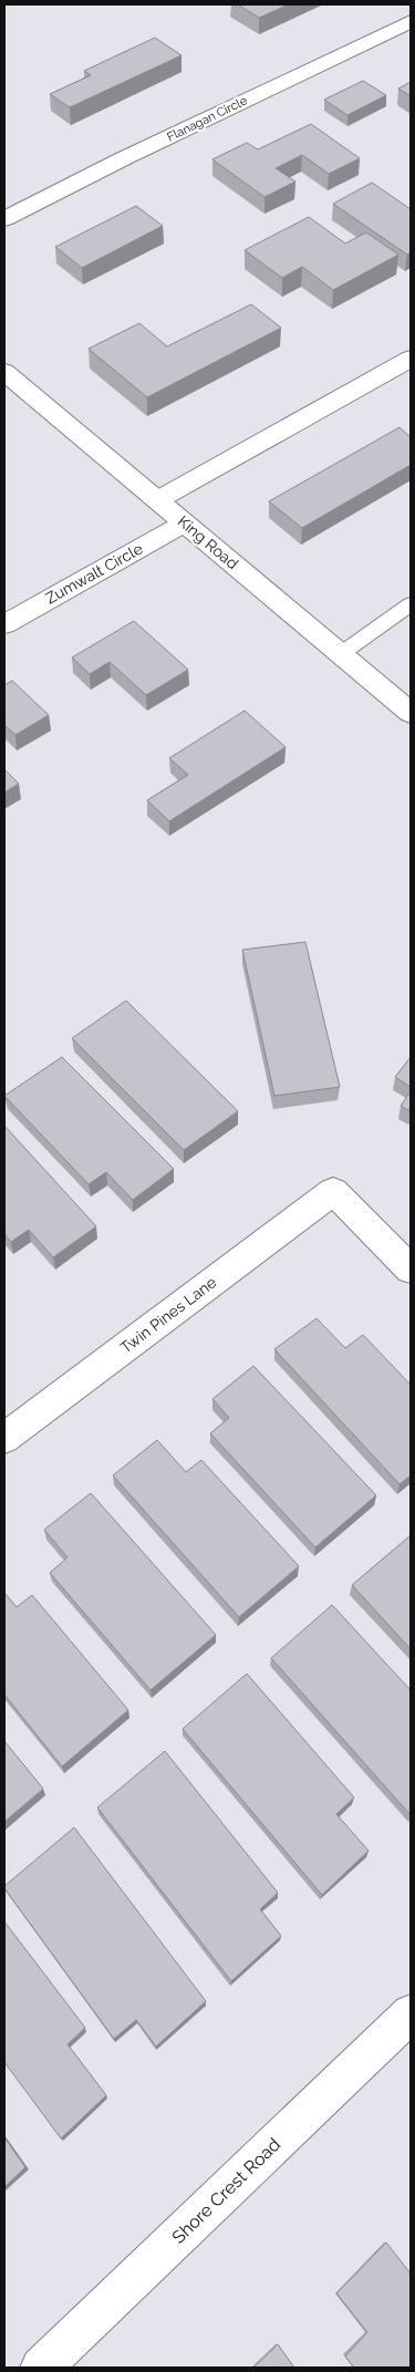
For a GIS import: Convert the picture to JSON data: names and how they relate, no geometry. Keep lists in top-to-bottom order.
{
  "streets": {
    "street": [
      "Flanagan Circle",
      "King Road",
      "Zumwalt Circle",
      "Twin Pines Lane",
      "Shore Crest Road"
    ]
  },
  "crossings": [
    ["King Road", "Zumwalt Circle"]
  ]
}
